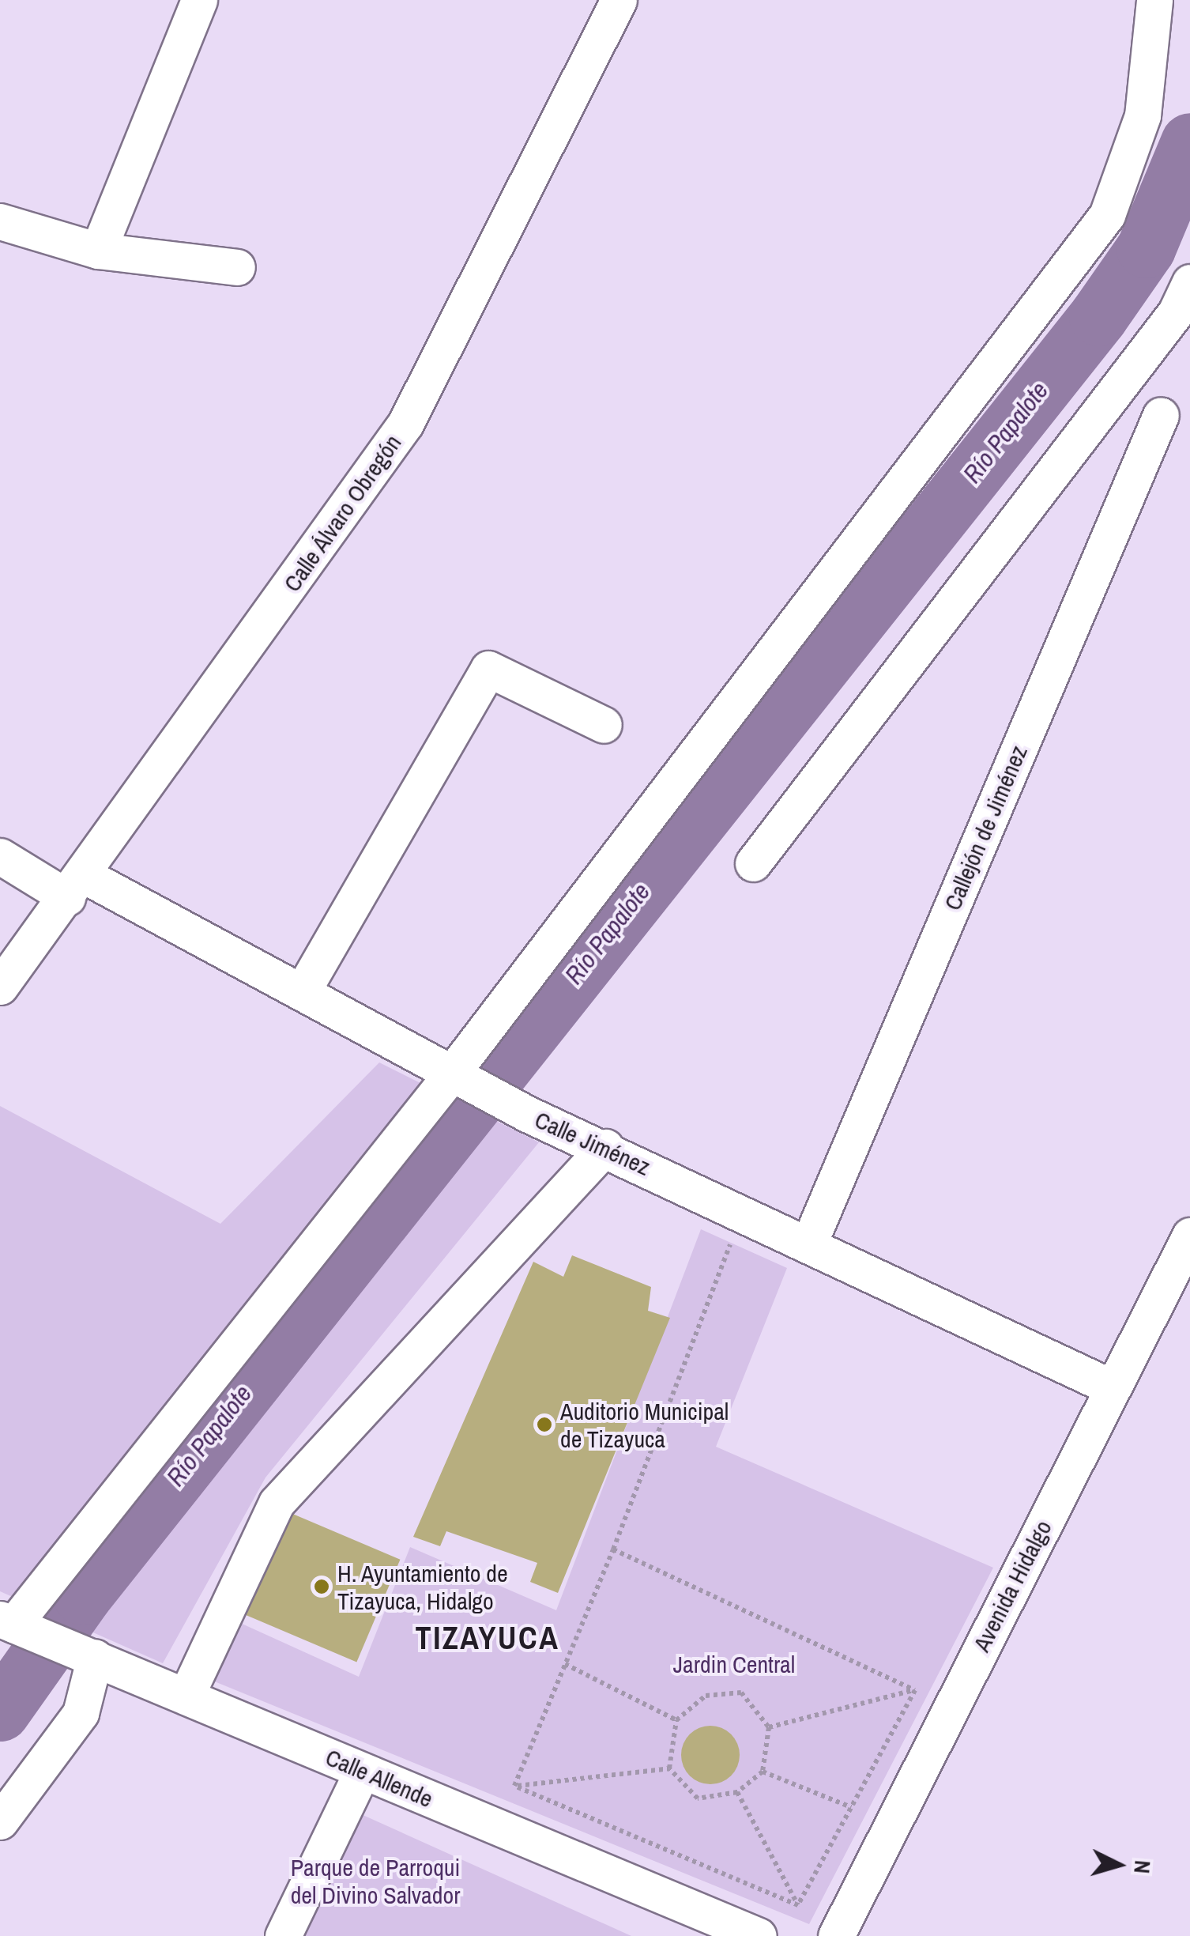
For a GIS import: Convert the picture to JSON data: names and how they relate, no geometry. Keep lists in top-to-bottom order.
{
  "streets": {
    "street": [
      "Calle Álvaro Obregón",
      "Callejón de Jiménez",
      "Calle Jiménez",
      "Avenida Hidalgo",
      "Calle Allende"
    ]
  },
  "crossings": [
    ["Calle Álvaro Obregón", "Calle Jiménez"],
    ["Callejón de Jiménez", "Calle Jiménez"],
    ["Calle Jiménez", "Avenida Hidalgo"]
  ],
  "districts": ["TIZAYUCA"],
  "water": ["Río Papalote"],
  "parks": ["Jardin Central", "Parque de Parroqui del Divino Salvador"],
  "places": ["Auditorio Municipal de Tizayuca", "H. Ayuntamiento de Tizayuca, Hidalgo"],
  "north": "right"
}
